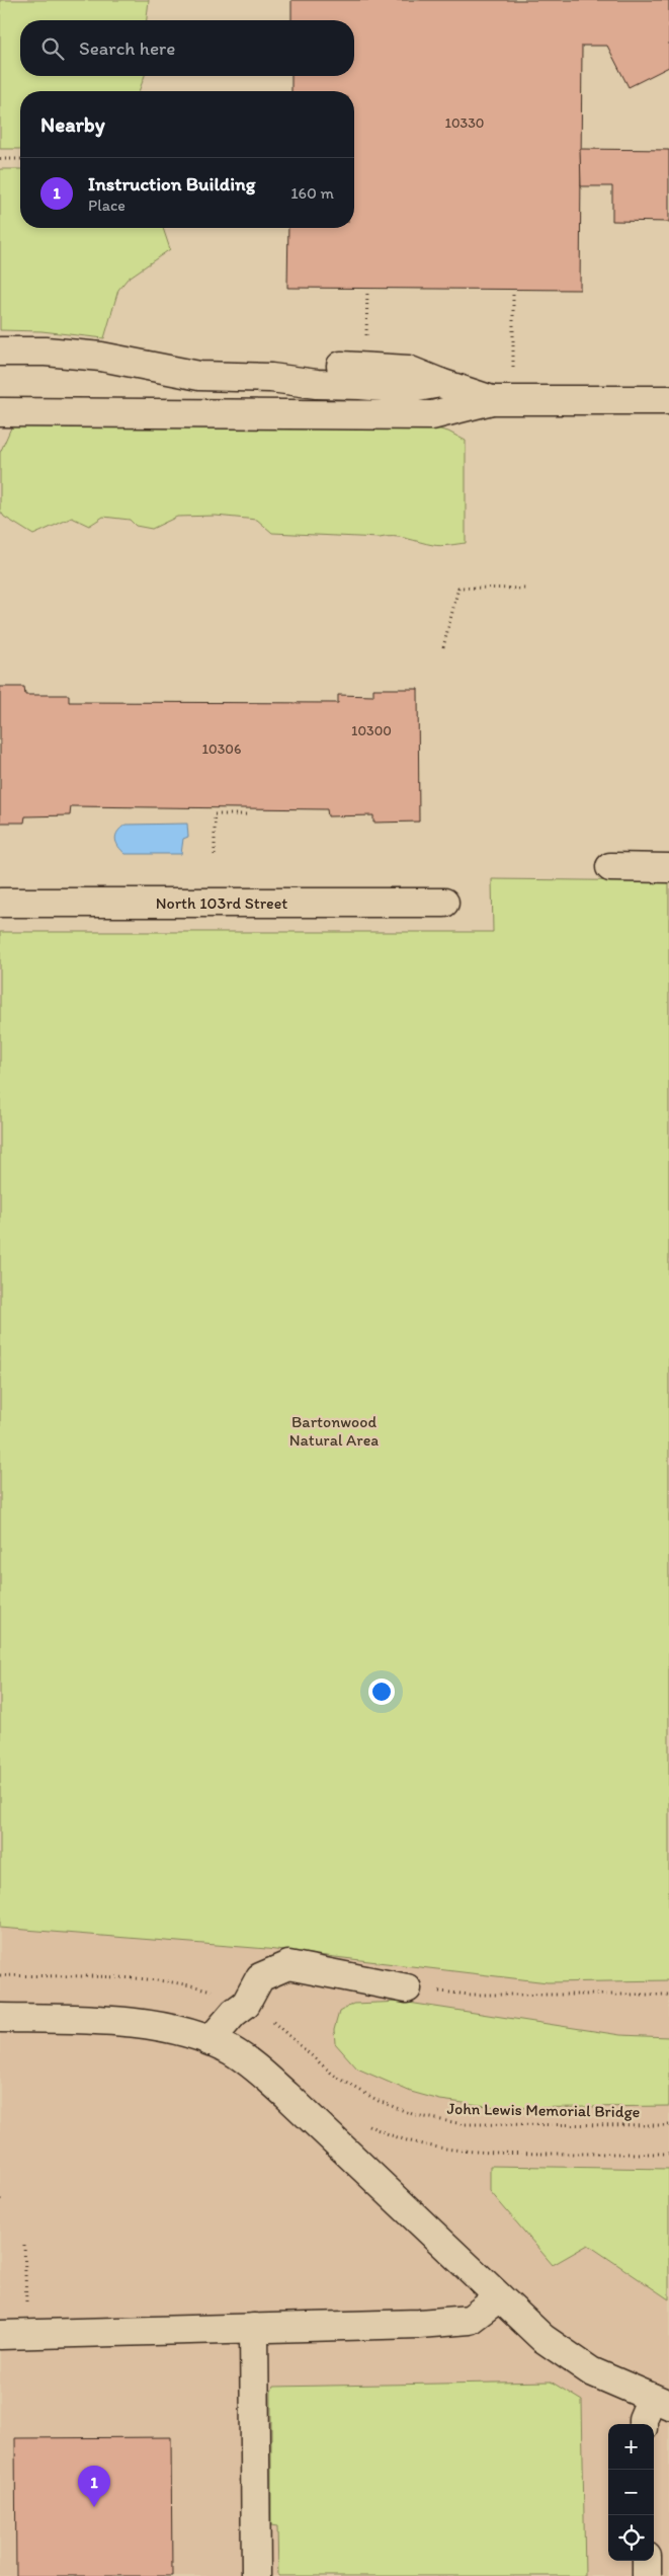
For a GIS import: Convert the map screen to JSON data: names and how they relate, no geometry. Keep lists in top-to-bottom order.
{
  "streets": {
    "street": ["North 103rd Street"],
    "path": ["John Lewis Memorial Bridge"]
  },
  "parks": ["Bartonwood Natural Area"],
  "house_numbers": ["10330", "10300", "10306"],
  "page": {
    "search": "Search here",
    "heading": "Nearby",
    "list": [
      {
        "mark": "1",
        "name": "Instruction Building",
        "note": "Place",
        "value": "160 m"
      }
    ],
    "map_buttons": ["+", "−"],
    "pins": "1"
  }
}
